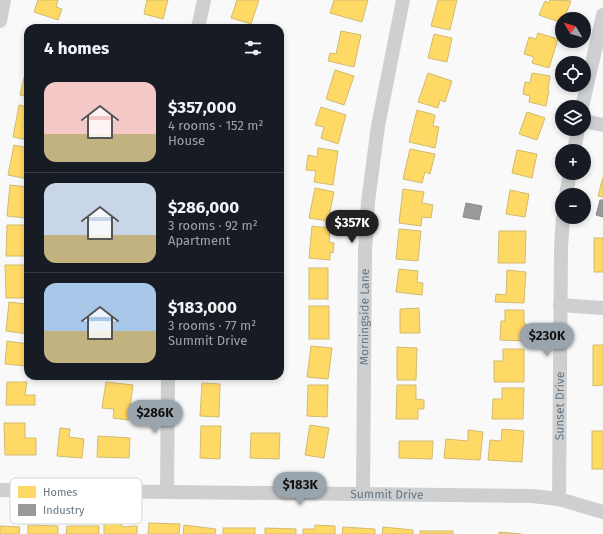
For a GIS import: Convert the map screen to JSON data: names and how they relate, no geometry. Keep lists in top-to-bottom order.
{
  "streets": {
    "street": ["Morningside Lane", "Sunset Drive", "Summit Drive"]
  },
  "crossings": [
    ["Morningside Lane", "Summit Drive"],
    ["Sunset Drive", "Summit Drive"]
  ],
  "legend": ["Homes", "Industry"],
  "north": "top left",
  "page": {
    "map_buttons": ["+", "−"],
    "heading": "4 homes",
    "list": [
      {
        "name": "$357,000",
        "note": "4 rooms · 152 m² · House"
      },
      {
        "name": "$286,000",
        "note": "3 rooms · 92 m² · Apartment"
      },
      {
        "name": "$183,000",
        "note": "3 rooms · 77 m² · Summit Drive"
      }
    ],
    "price": [
      "$357K",
      "$230K",
      "$286K",
      "$183K"
    ]
  }
}
